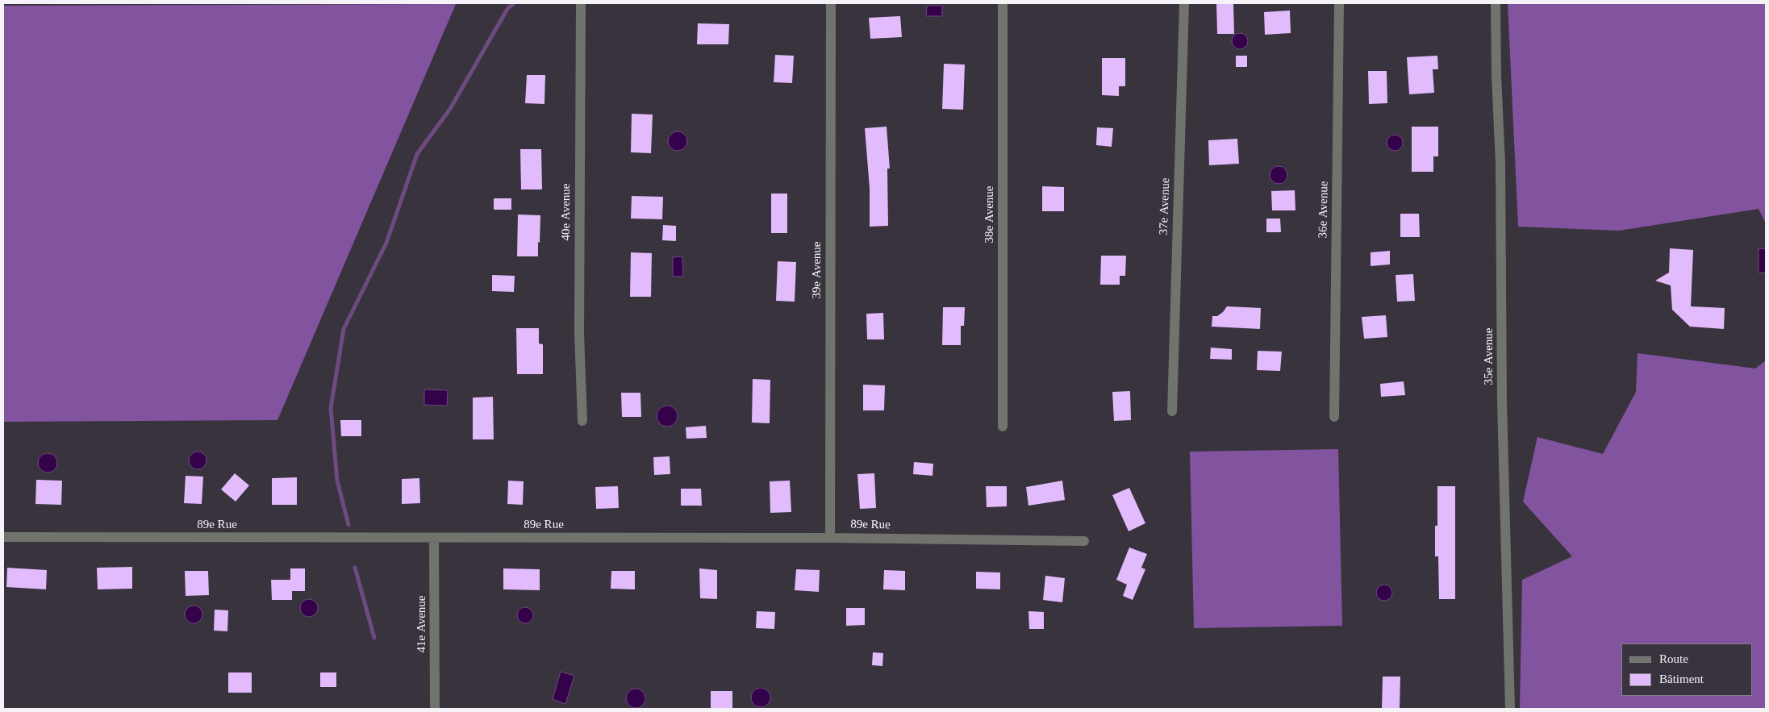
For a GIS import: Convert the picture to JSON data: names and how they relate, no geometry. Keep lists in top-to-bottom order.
{
  "streets": {
    "street": [
      "37e Avenue",
      "36e Avenue",
      "40e Avenue",
      "38e Avenue",
      "39e Avenue",
      "35e Avenue",
      "89e Rue",
      "41e Avenue"
    ]
  },
  "crossings": [
    ["39e Avenue", "89e Rue"],
    ["89e Rue", "41e Avenue"]
  ],
  "legend": ["Route", "Bâtiment"]
}
